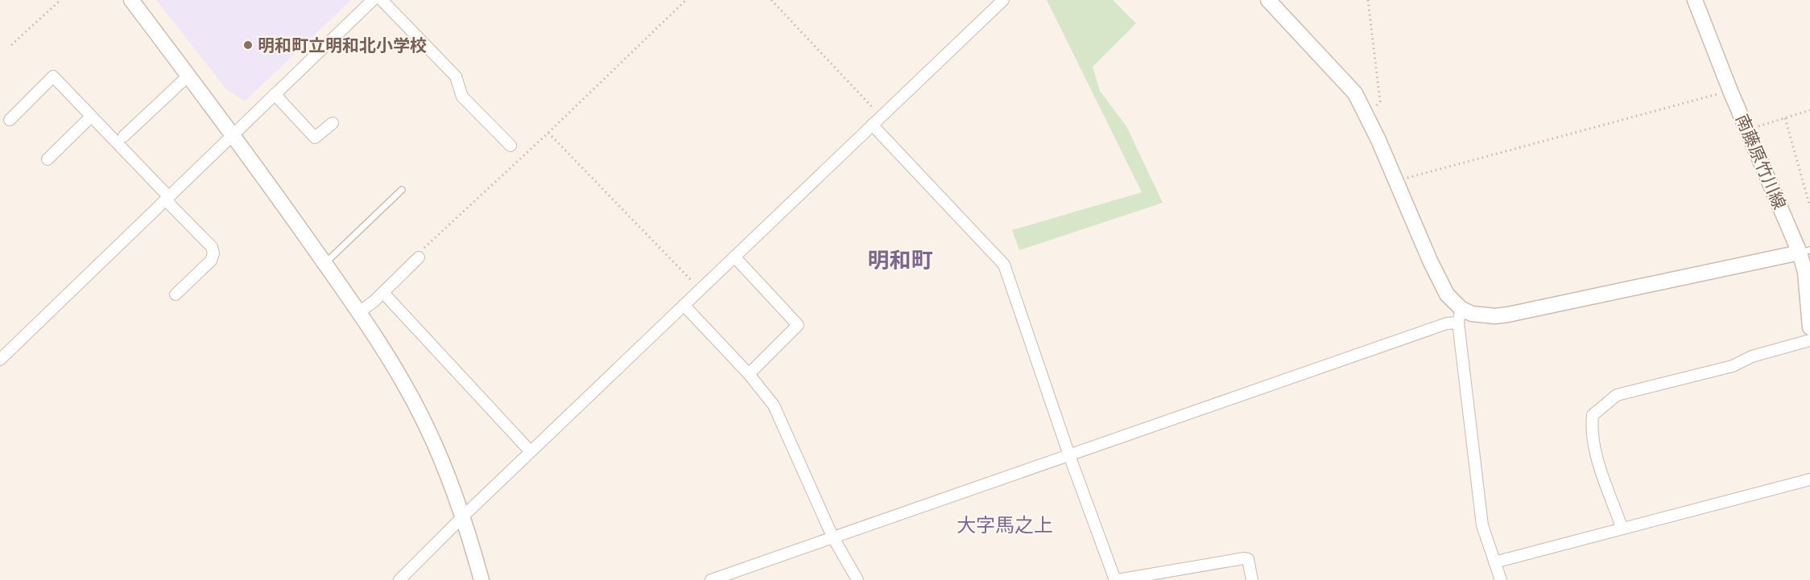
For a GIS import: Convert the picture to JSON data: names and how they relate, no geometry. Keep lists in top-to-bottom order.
{
  "streets": {
    "street": ["南藤原竹川線"]
  },
  "districts": ["明和町", "大字馬之上"],
  "places": ["明和町立明和北小学校"]
}
